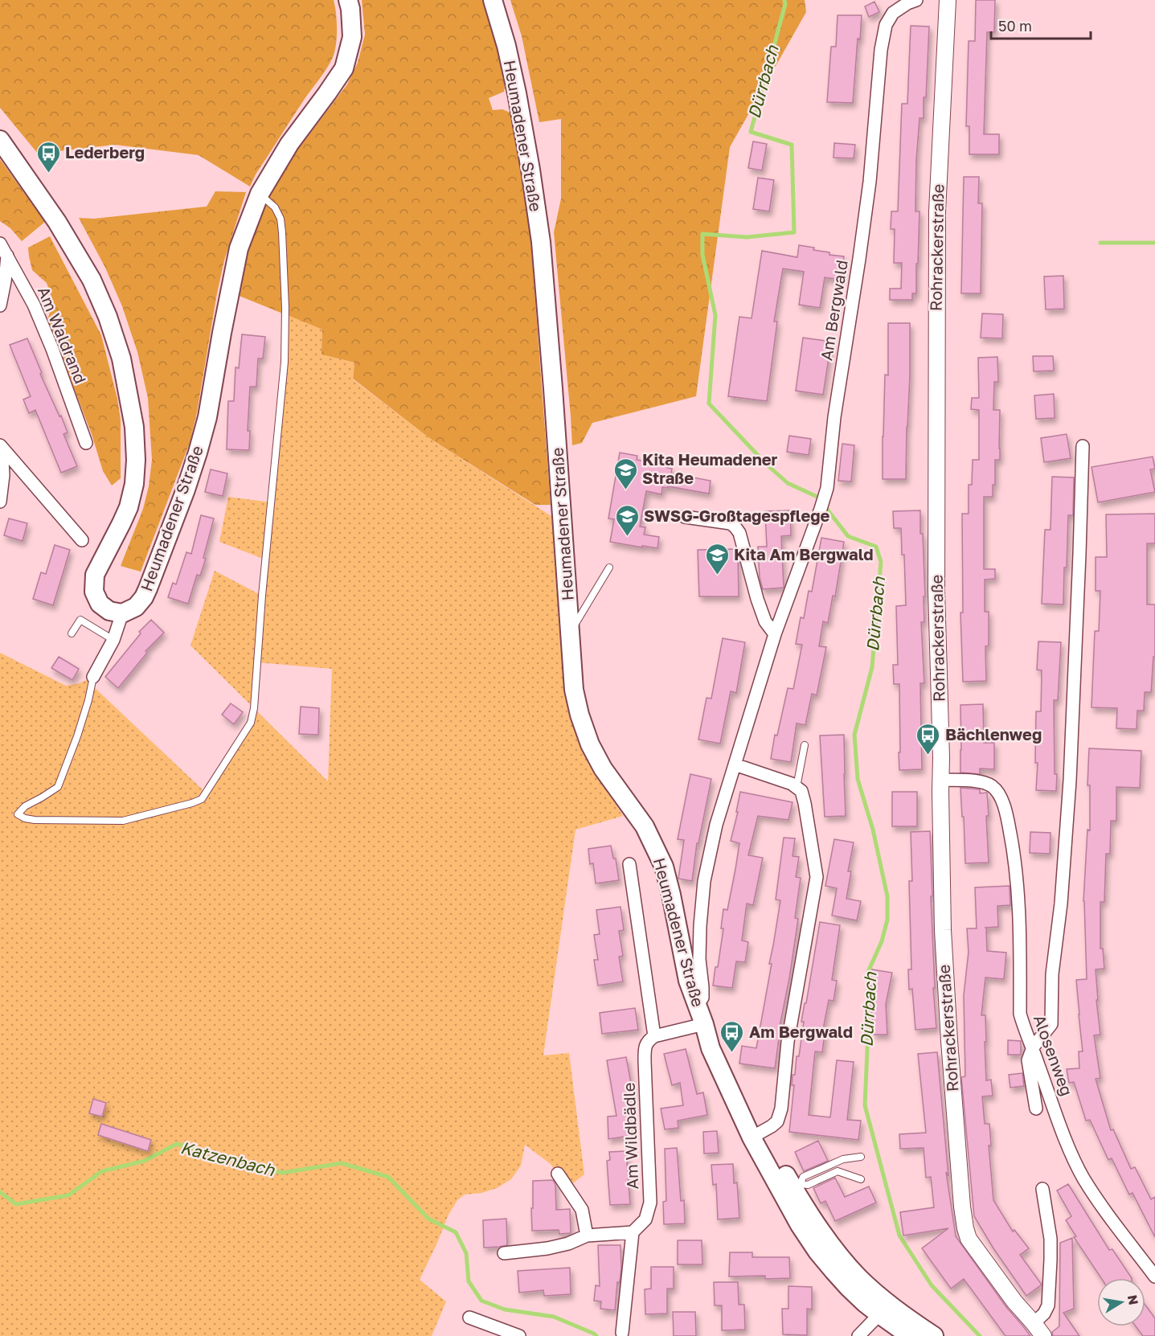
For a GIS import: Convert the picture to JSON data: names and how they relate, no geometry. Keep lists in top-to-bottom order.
{
  "streets": {
    "main road": ["Heumadener Straße"],
    "street": [
      "Rohrackerstraße",
      "Am Bergwald",
      "Am Waldrand",
      "Alosenweg",
      "Am Wildbädle"
    ]
  },
  "crossings": [
    ["Heumadener Straße", "Am Bergwald"],
    ["Rohrackerstraße", "Alosenweg"]
  ],
  "water": ["Dürrbach", "Katzenbach"],
  "places": {
    "bus stop": ["Lederberg", "Bächlenweg", "Am Bergwald"],
    "school or university": ["Kita Heumadener Straße", "SWSG-Großtagespflege", "Kita Am Bergwald"]
  },
  "scale_bar": "50 m",
  "north": "right"
}
